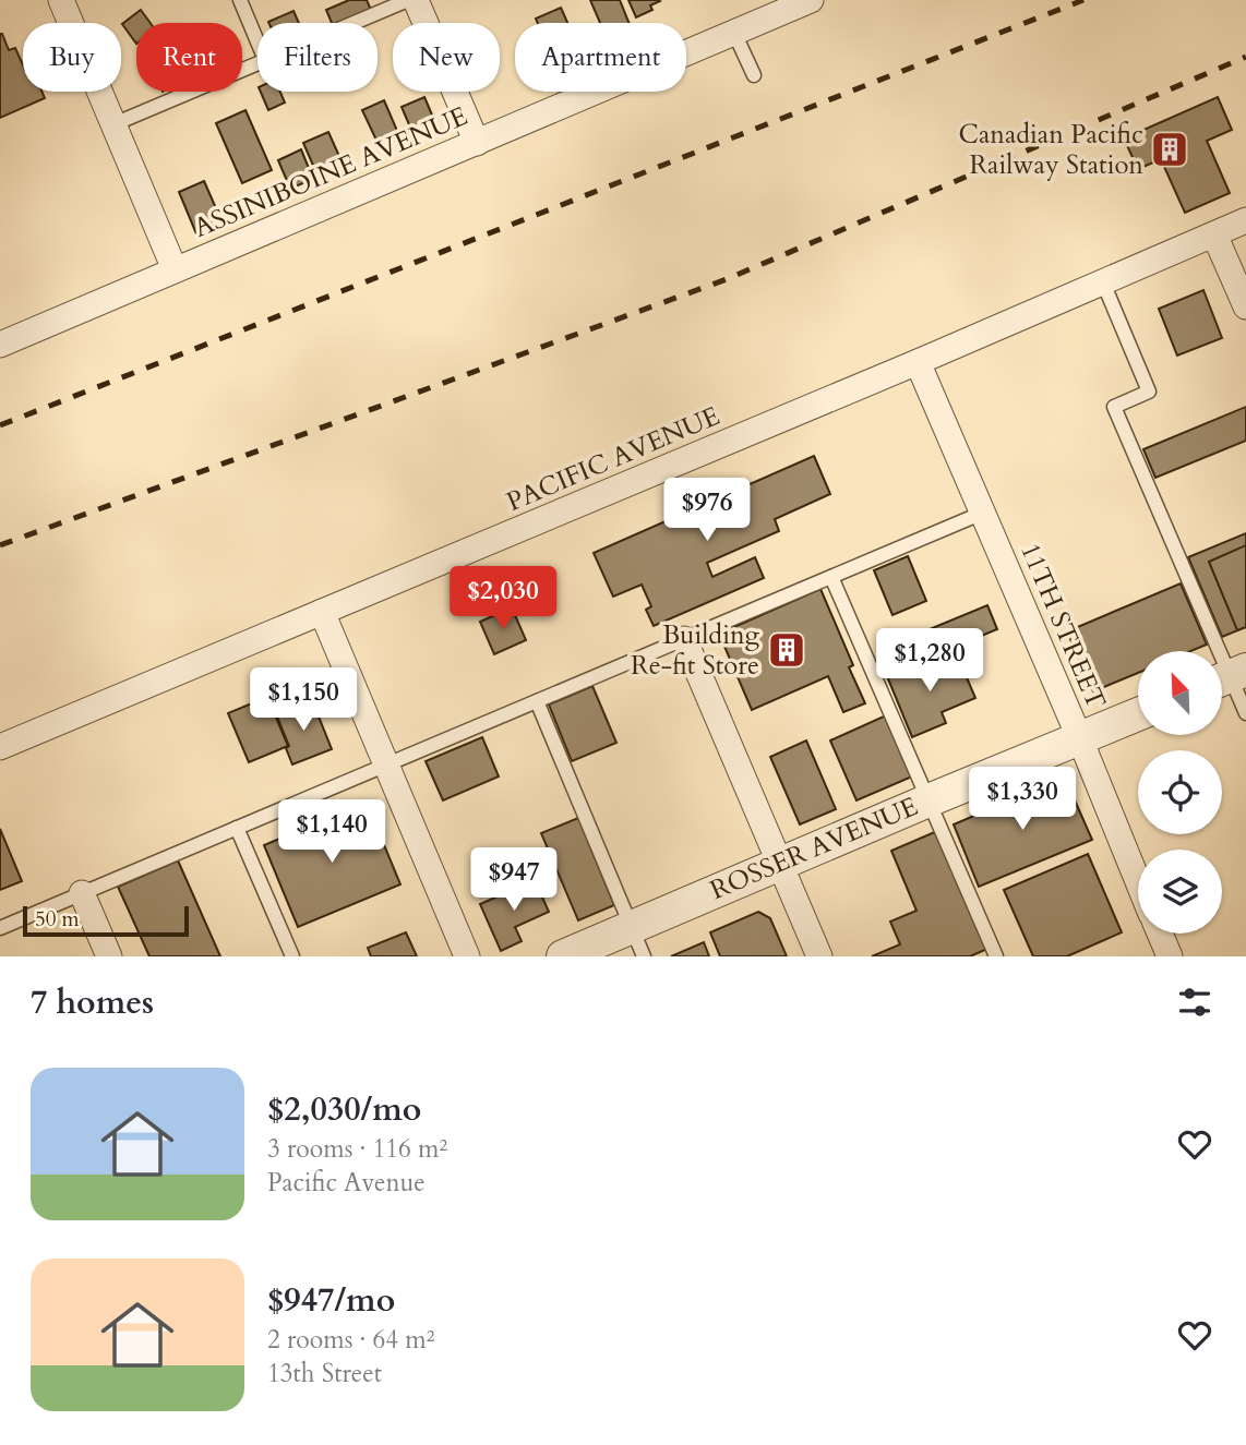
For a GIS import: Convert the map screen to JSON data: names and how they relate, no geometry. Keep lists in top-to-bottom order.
{
  "streets": {
    "street": [
      "ASSINIBOINE AVENUE",
      "PACIFIC AVENUE",
      "11TH STREET",
      "ROSSER AVENUE"
    ]
  },
  "crossings": [
    ["PACIFIC AVENUE", "11TH STREET"],
    ["11TH STREET", "ROSSER AVENUE"]
  ],
  "places": {
    "building": ["Canadian Pacific Railway Station", "Building Re-fit Store"]
  },
  "scale_bar": "50 m",
  "north": "top left",
  "page": {
    "chip": [
      "Buy",
      "Rent",
      "Filters",
      "New",
      "Apartment"
    ],
    "price": [
      "$976",
      "$2,030",
      "$1,280",
      "$1,150",
      "$1,330",
      "$1,140",
      "$947"
    ],
    "scale": "50 m",
    "heading": "7 homes",
    "list": [
      {
        "name": "$2,030/mo",
        "note": "3 rooms · 116 m² · Pacific Avenue"
      },
      {
        "name": "$947/mo",
        "note": "2 rooms · 64 m² · 13th Street"
      }
    ]
  }
}
